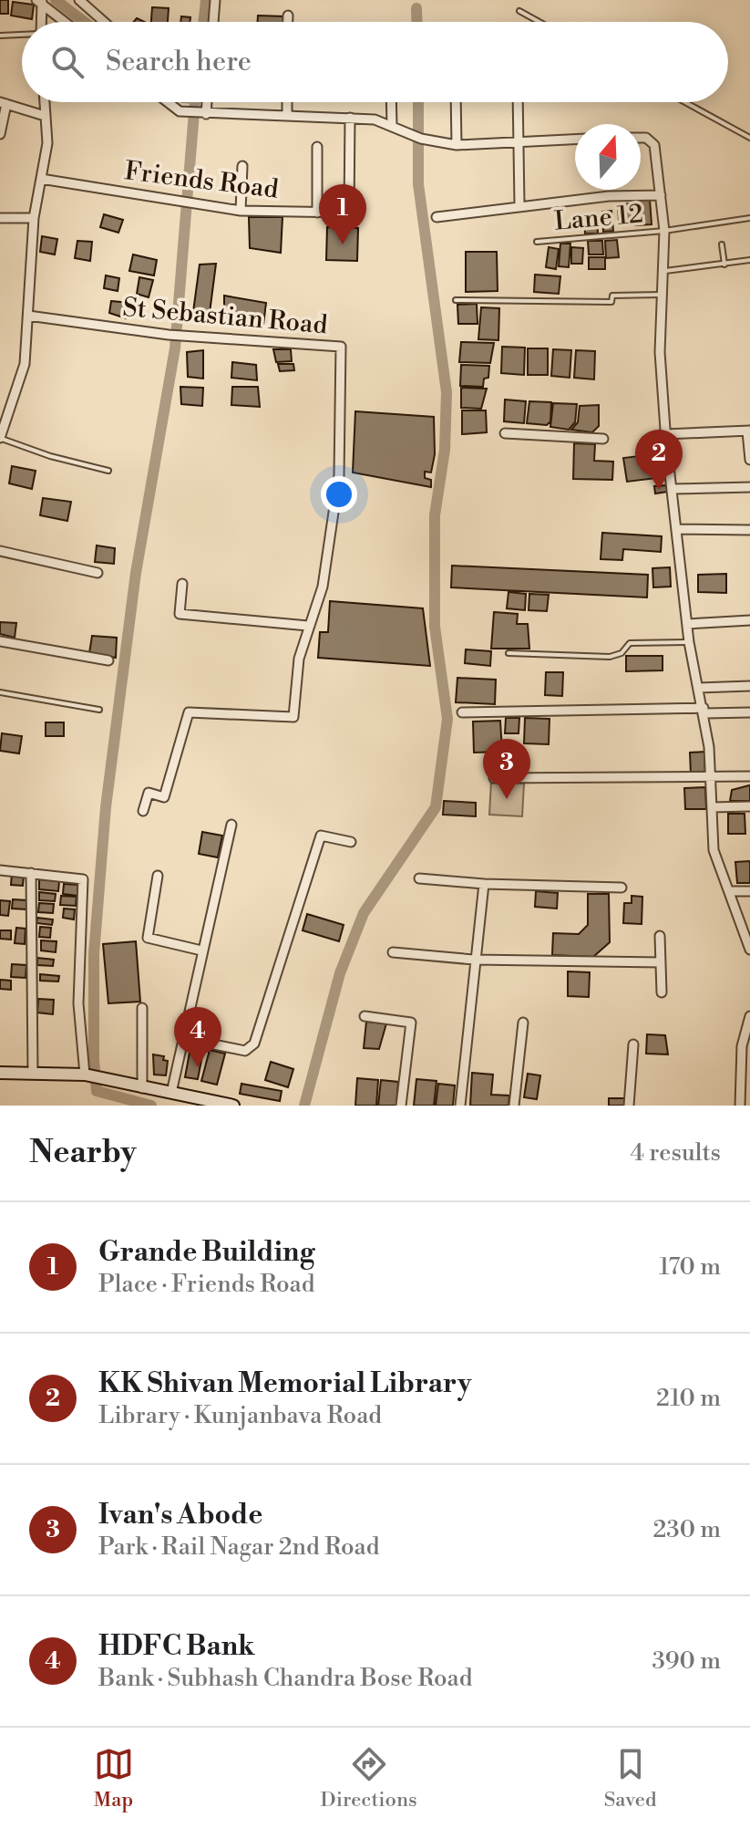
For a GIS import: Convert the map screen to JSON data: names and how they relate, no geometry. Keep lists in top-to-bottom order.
{
  "streets": {
    "street": ["Friends Road", "St Sebastian Road"],
    "lane": ["Lane 12"]
  },
  "north": "top",
  "page": {
    "search": "Search here",
    "pins": [
      "1",
      "2",
      "3",
      "4"
    ],
    "heading": ["Nearby", "4 results"],
    "list": [
      {
        "mark": "1",
        "name": "Grande Building",
        "note": "Place · Friends Road",
        "value": "170 m"
      },
      {
        "mark": "2",
        "name": "KK Shivan Memorial Library",
        "note": "Library · Kunjanbava Road",
        "value": "210 m"
      },
      {
        "mark": "3",
        "name": "Ivan's Abode",
        "note": "Park · Rail Nagar 2nd Road",
        "value": "230 m"
      },
      {
        "mark": "4",
        "name": "HDFC Bank",
        "note": "Bank · Subhash Chandra Bose Road",
        "value": "390 m"
      }
    ],
    "nav": ["Map", "Directions", "Saved"]
  }
}
